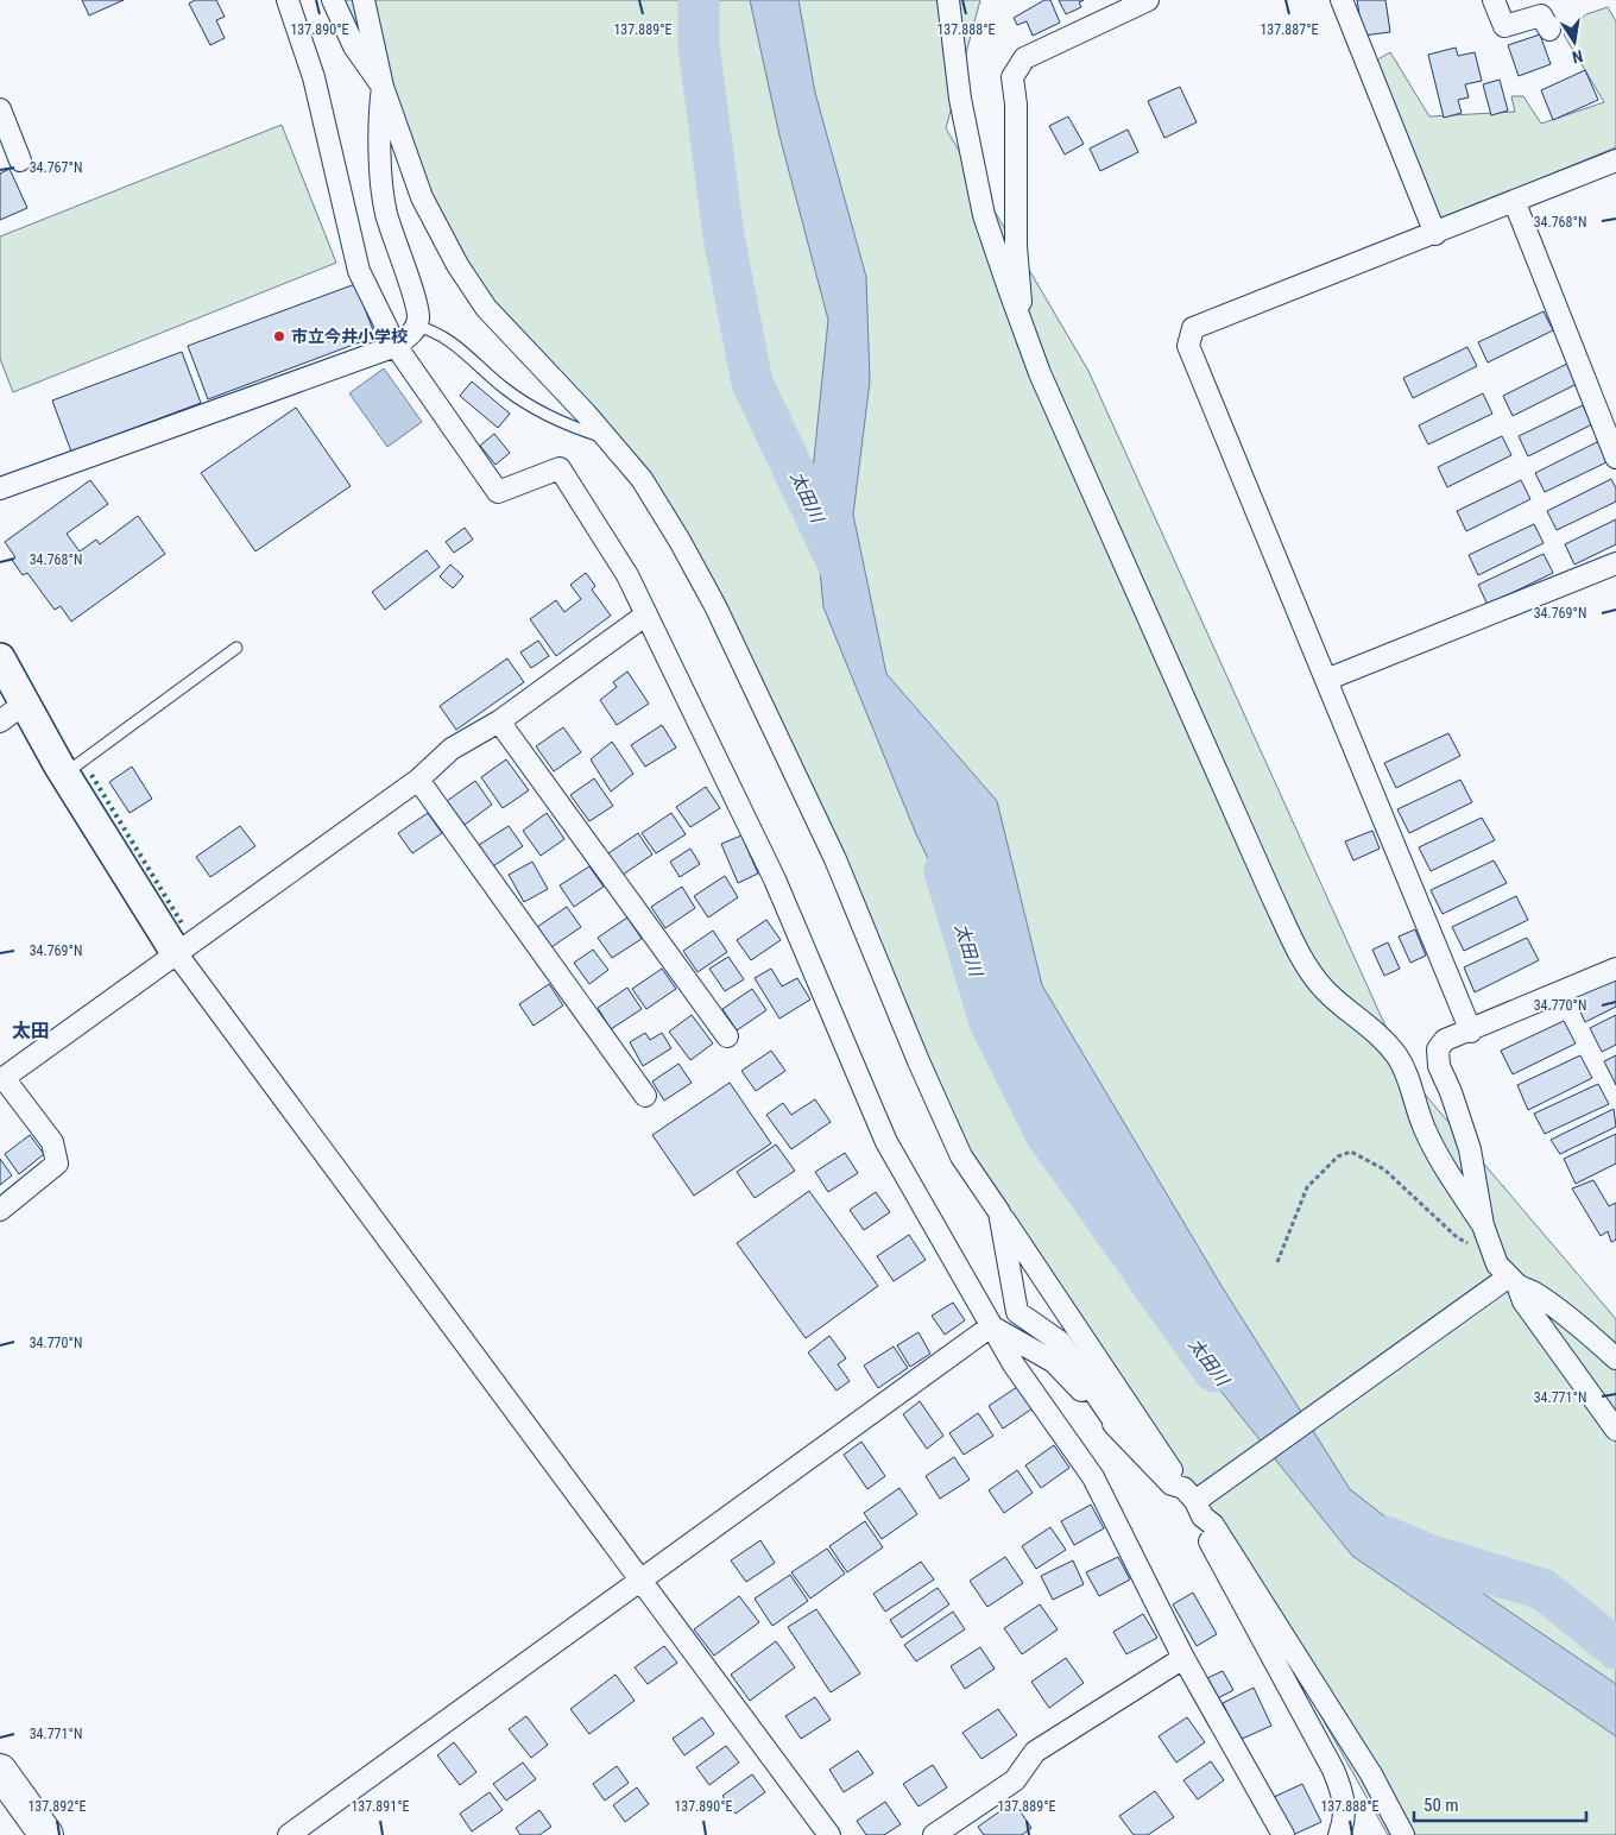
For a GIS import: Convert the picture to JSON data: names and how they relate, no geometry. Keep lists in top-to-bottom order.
{
  "districts": ["太田"],
  "water": ["太田川"],
  "places": ["市立今井小学校"],
  "scale_bar": "50 m",
  "north": "bottom",
  "coordinates": [
    "137.890°E",
    "137.889°E",
    "137.888°E",
    "137.887°E",
    "34.767°N",
    "34.768°N",
    "34.769°N",
    "34.770°N",
    "34.771°N",
    "137.892°E",
    "137.891°E"
  ]
}
